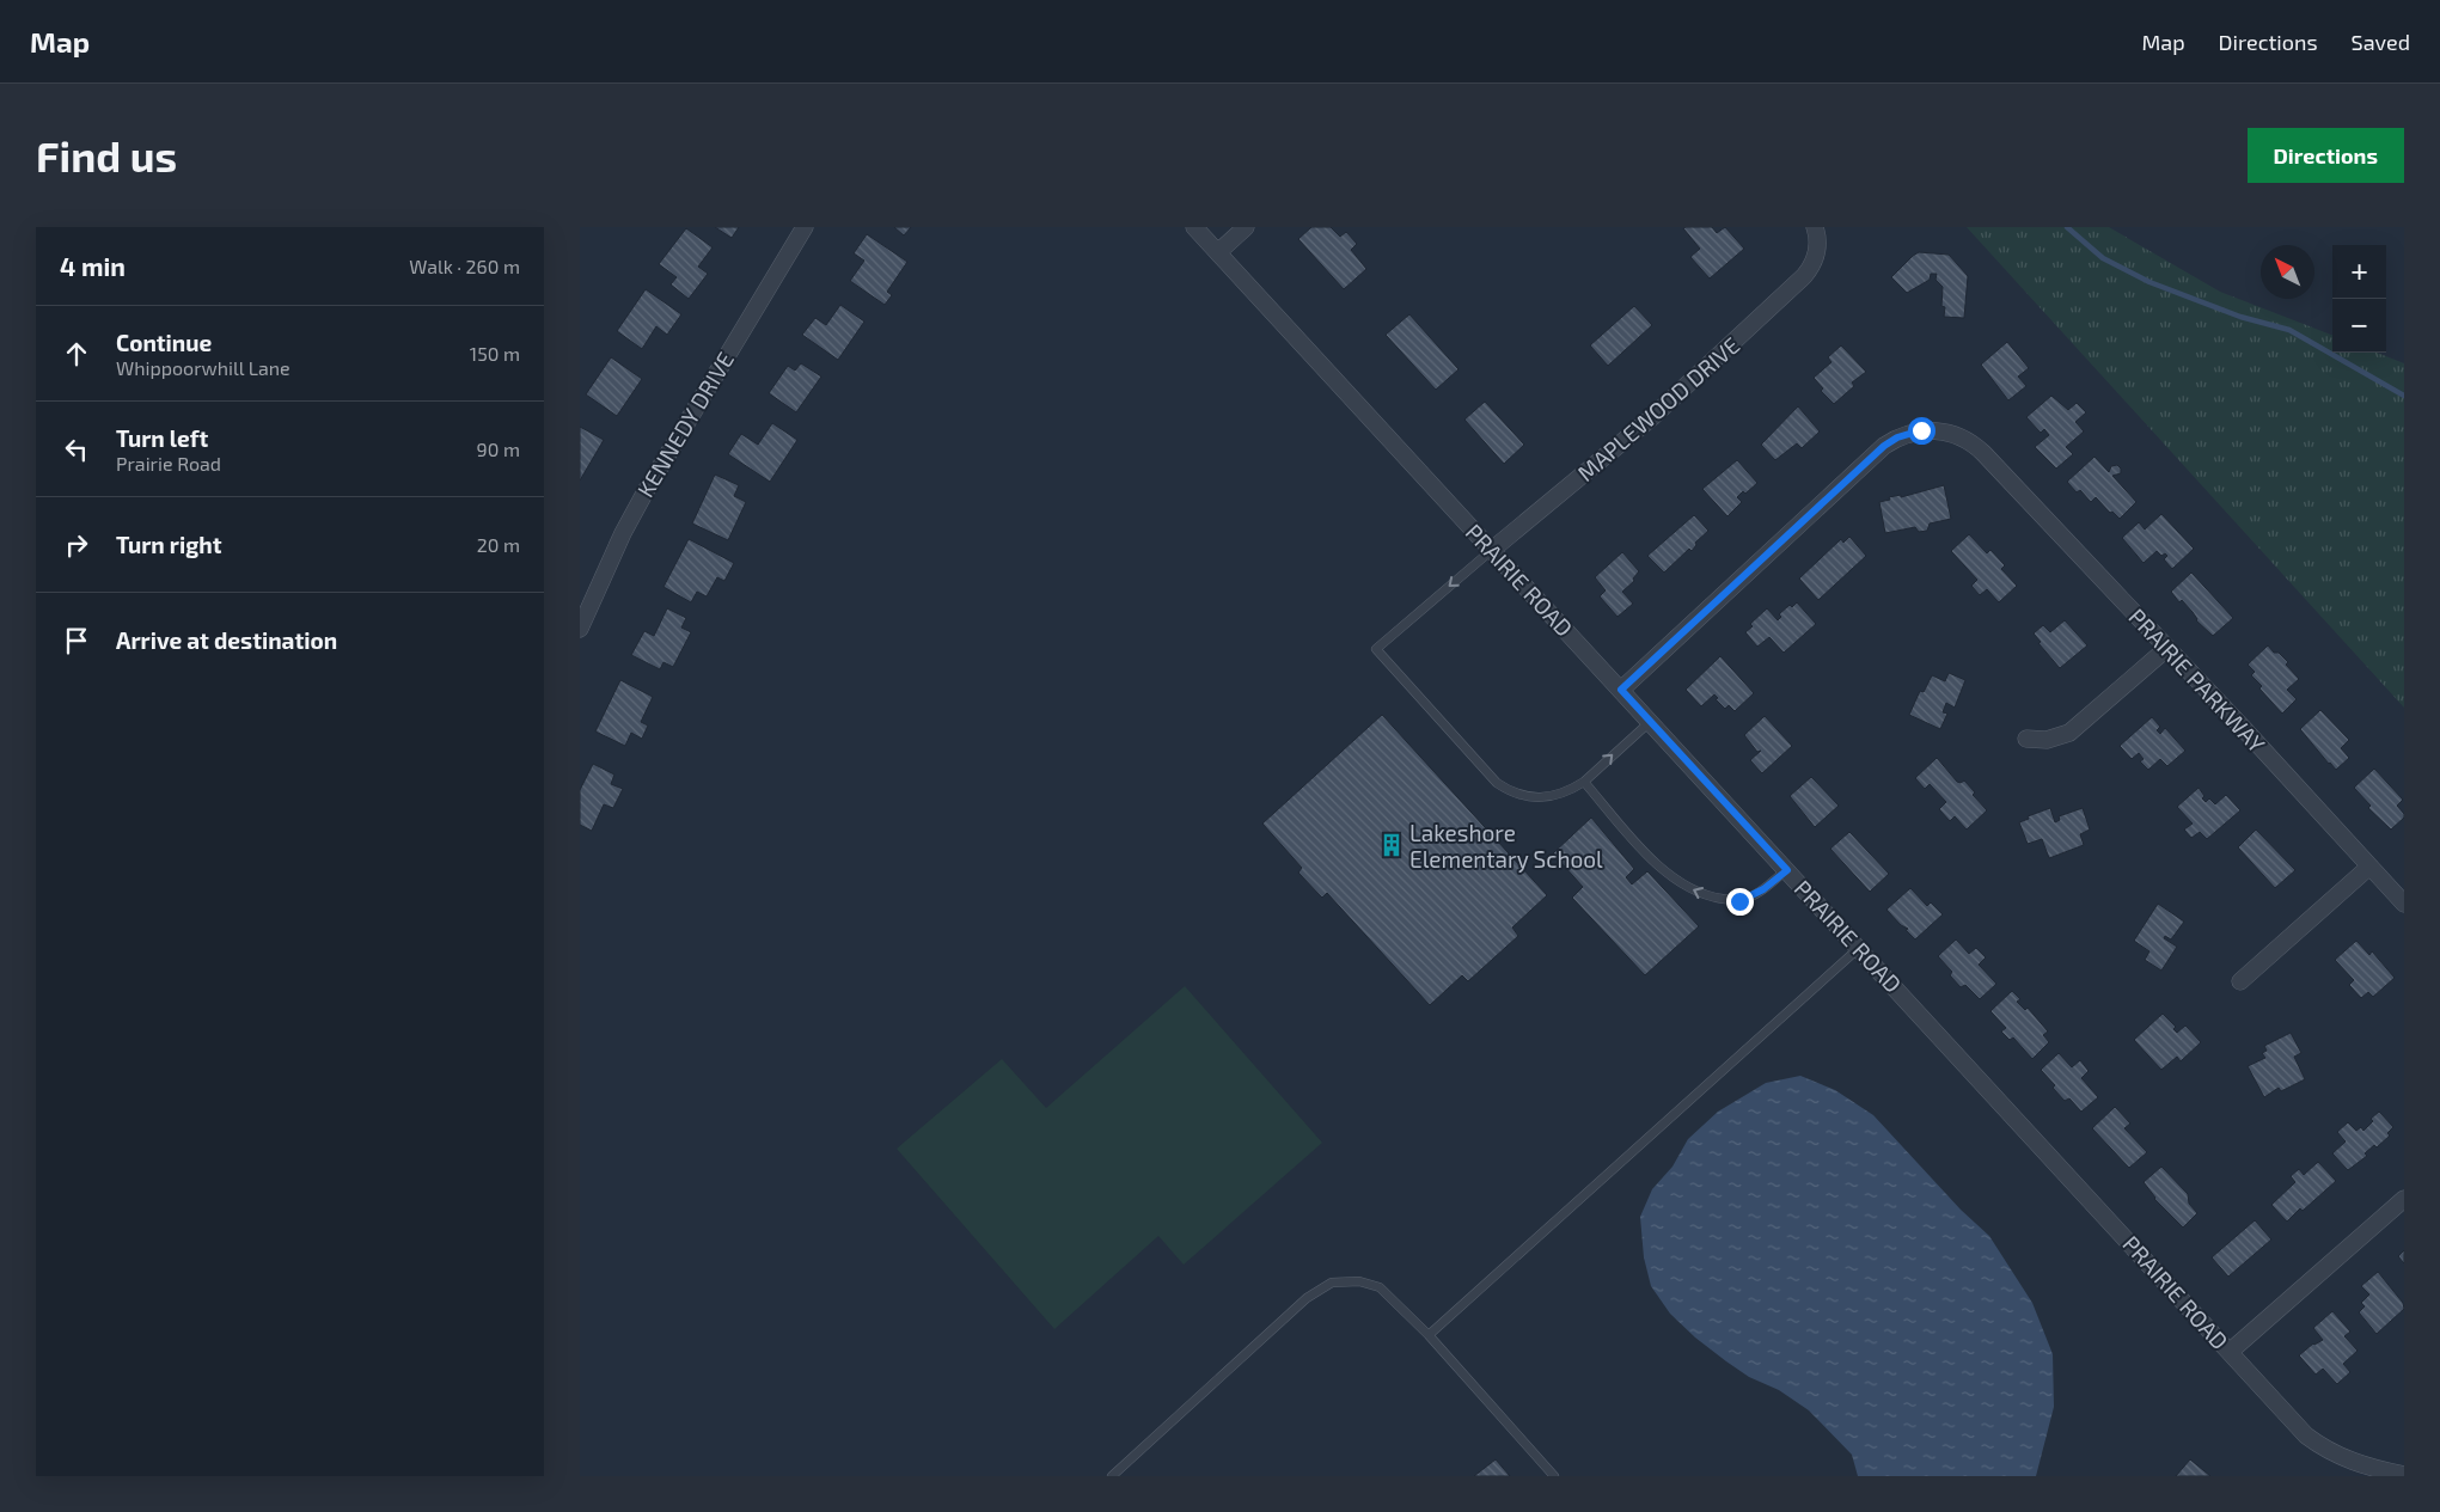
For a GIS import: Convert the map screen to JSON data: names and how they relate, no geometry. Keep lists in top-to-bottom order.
{
  "streets": {
    "street": [
      "MAPLEWOOD DRIVE",
      "KENNEDY DRIVE",
      "PRAIRIE ROAD",
      "PRAIRIE PARKWAY"
    ]
  },
  "crossings": [
    ["MAPLEWOOD DRIVE", "PRAIRIE ROAD"],
    ["PRAIRIE ROAD", "PRAIRIE PARKWAY"]
  ],
  "places": {
    "building": ["Lakeshore Elementary School"]
  },
  "north": "top left",
  "page": {
    "header": "Map",
    "nav": ["Map", "Directions", "Saved"],
    "buttons": "Directions",
    "title": "Find us",
    "heading": ["4 min", "Walk · 260 m"],
    "map_buttons": ["+", "−"],
    "list": [
      ["Continue", "Whippoorwhill Lane", "150 m"],
      ["Turn left", "Prairie Road", "90 m"],
      ["Turn right", "20 m"],
      "Arrive at destination"
    ]
  }
}
